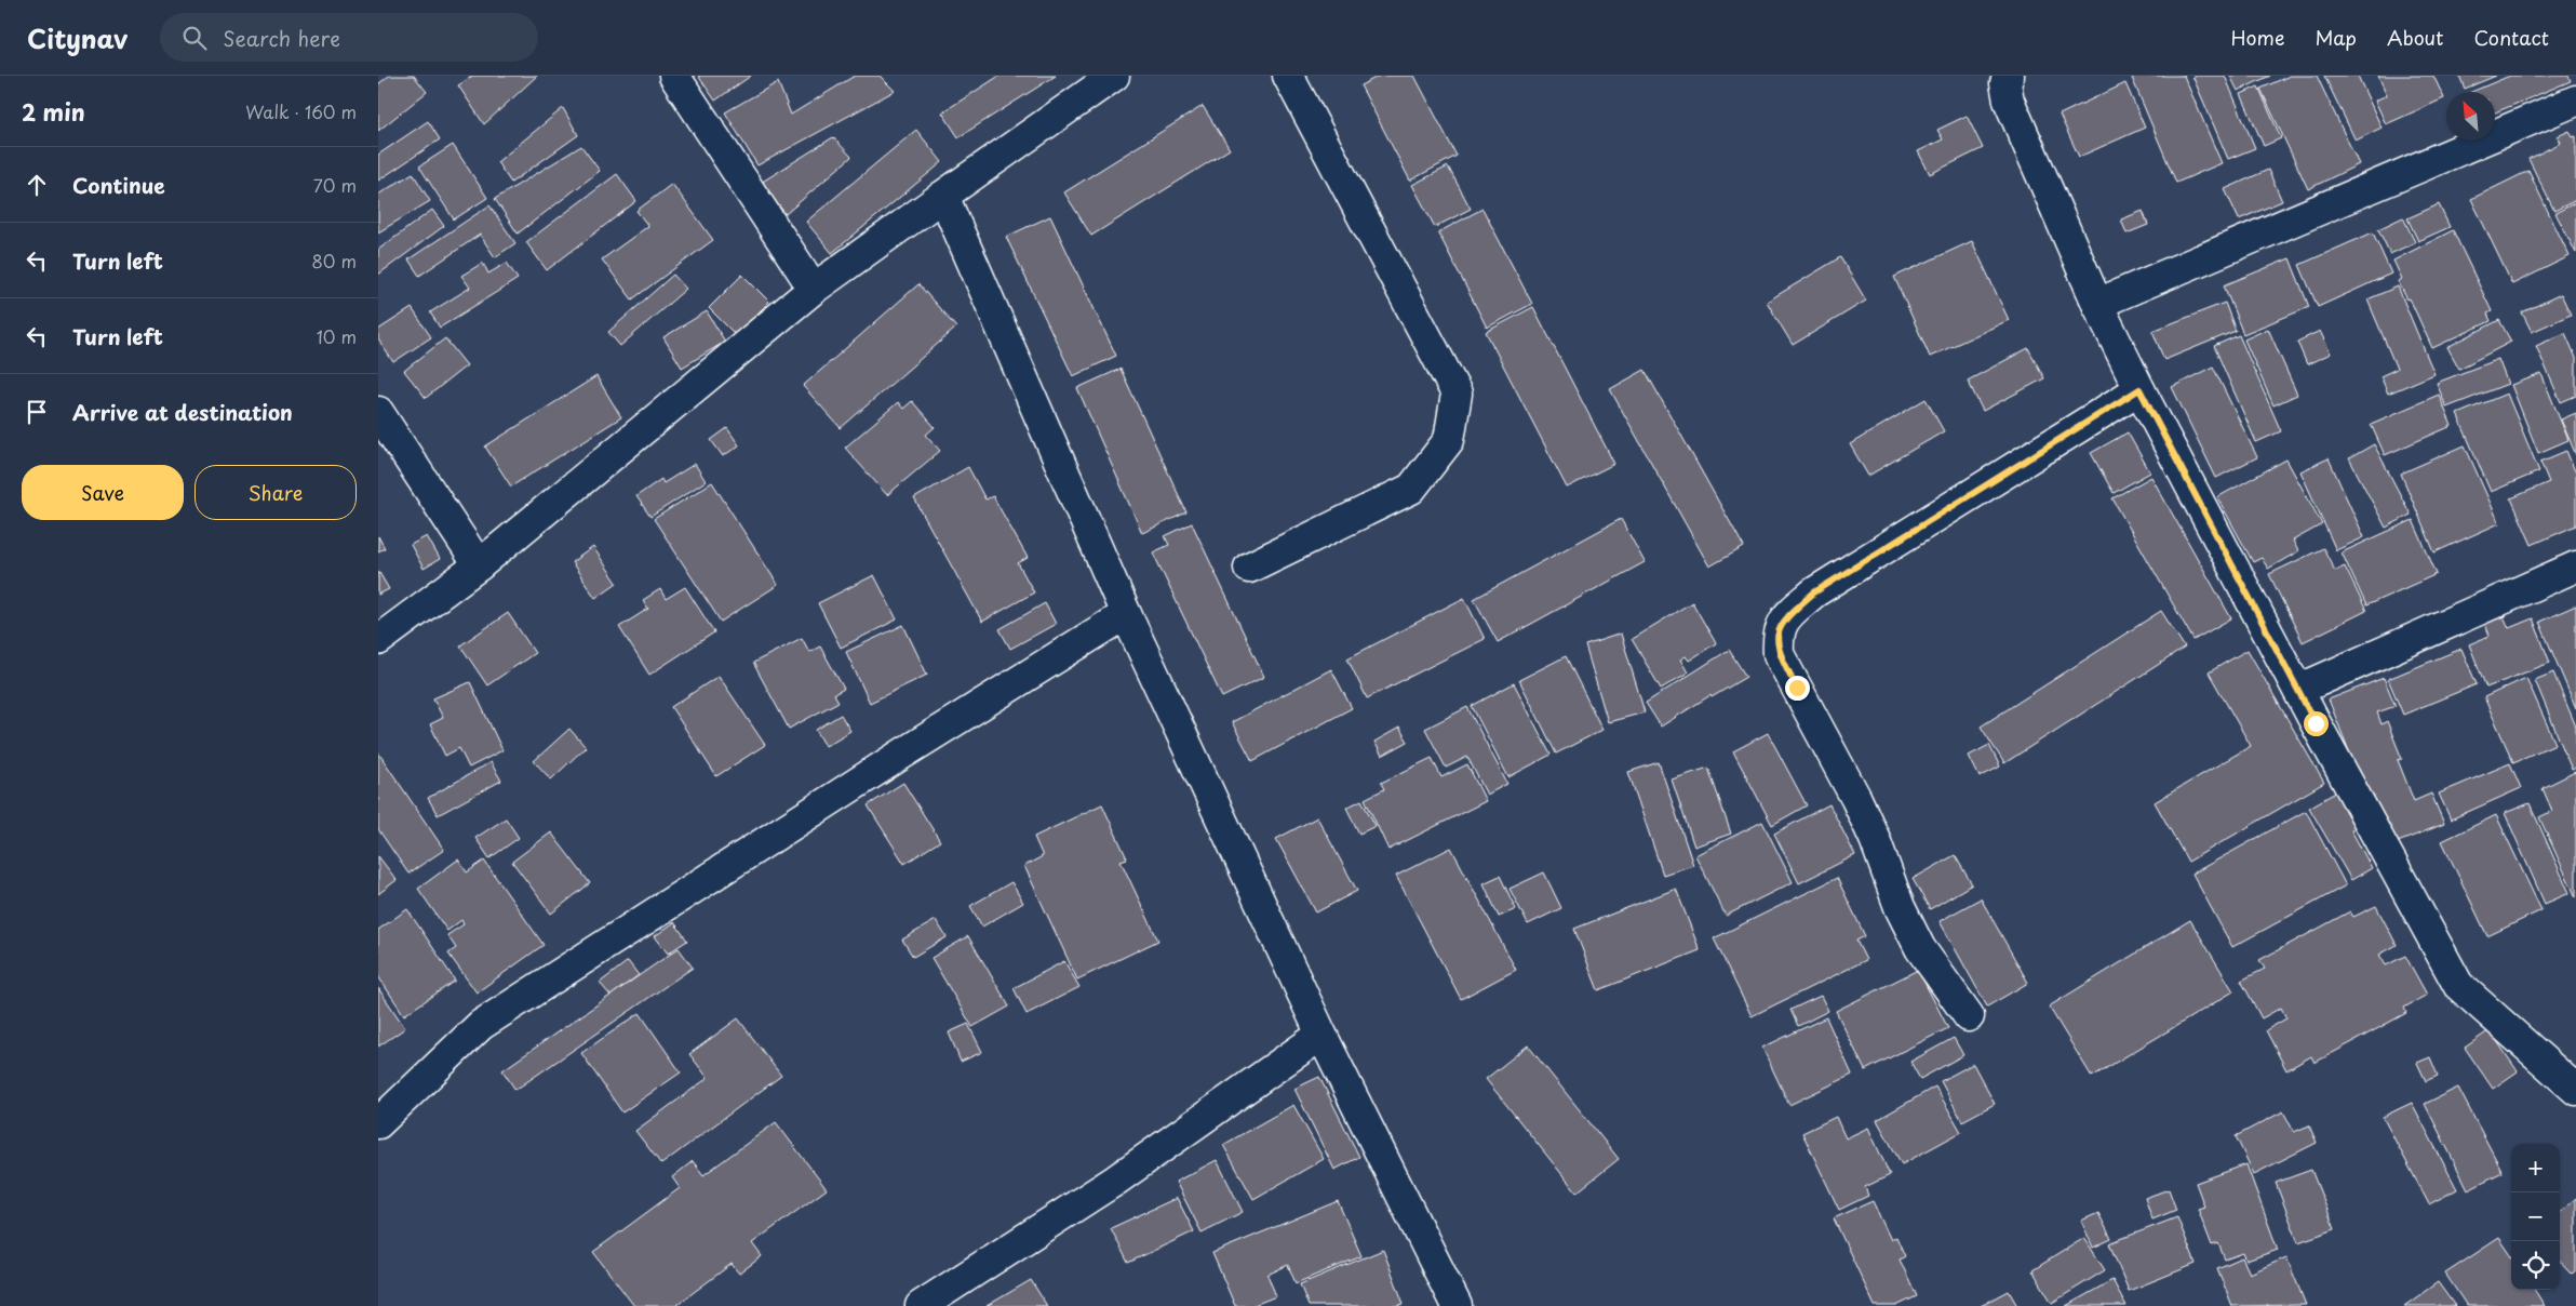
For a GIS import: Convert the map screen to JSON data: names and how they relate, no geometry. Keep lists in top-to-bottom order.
{
  "north": "top left",
  "page": {
    "header": "Citynav",
    "search": "Search here",
    "nav": [
      "Home",
      "Map",
      "About",
      "Contact"
    ],
    "heading": ["2 min", "Walk · 160 m"],
    "list": [
      ["Continue", "70 m"],
      ["Turn left", "80 m"],
      ["Turn left", "10 m"],
      "Arrive at destination"
    ],
    "buttons": ["Save", "Share"],
    "map_buttons": ["+", "−"]
  }
}
